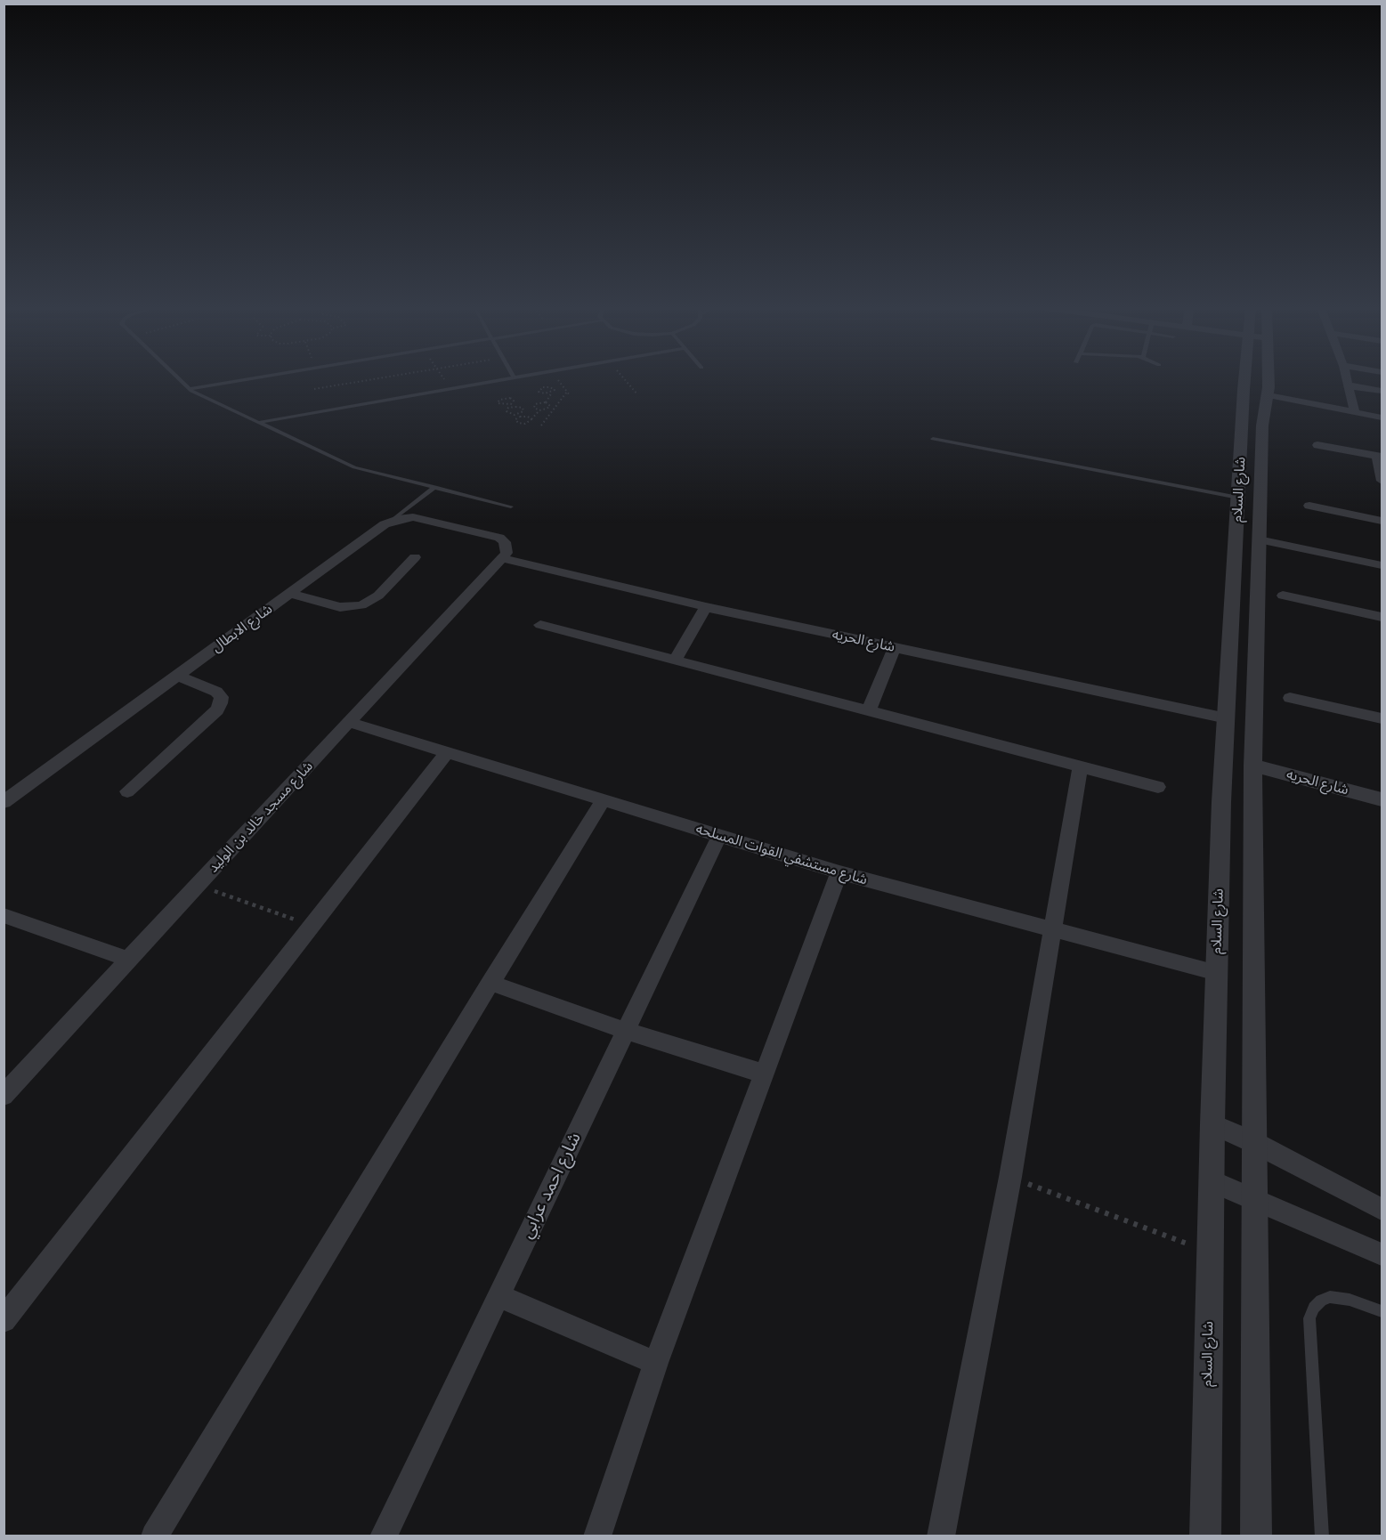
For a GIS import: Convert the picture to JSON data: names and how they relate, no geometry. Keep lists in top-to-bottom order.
{
  "streets": {
    "street": [
      "شارع السلام",
      "شارع الابطال",
      "شارع الحريه",
      "شارع مسجد خالد بن الوليد",
      "شارع مستشفي القوات المسلحه",
      "شارع احمد عرابي"
    ]
  },
  "crossings": [
    ["شارع السلام", "شارع الحريه"],
    ["شارع السلام", "شارع مستشفي القوات المسلحه"],
    ["شارع الابطال", "شارع الحريه"],
    ["شارع الابطال", "شارع مسجد خالد بن الوليد"],
    ["شارع الحريه", "شارع مسجد خالد بن الوليد"],
    ["شارع مسجد خالد بن الوليد", "شارع مستشفي القوات المسلحه"],
    ["شارع مستشفي القوات المسلحه", "شارع احمد عرابي"]
  ]
}
